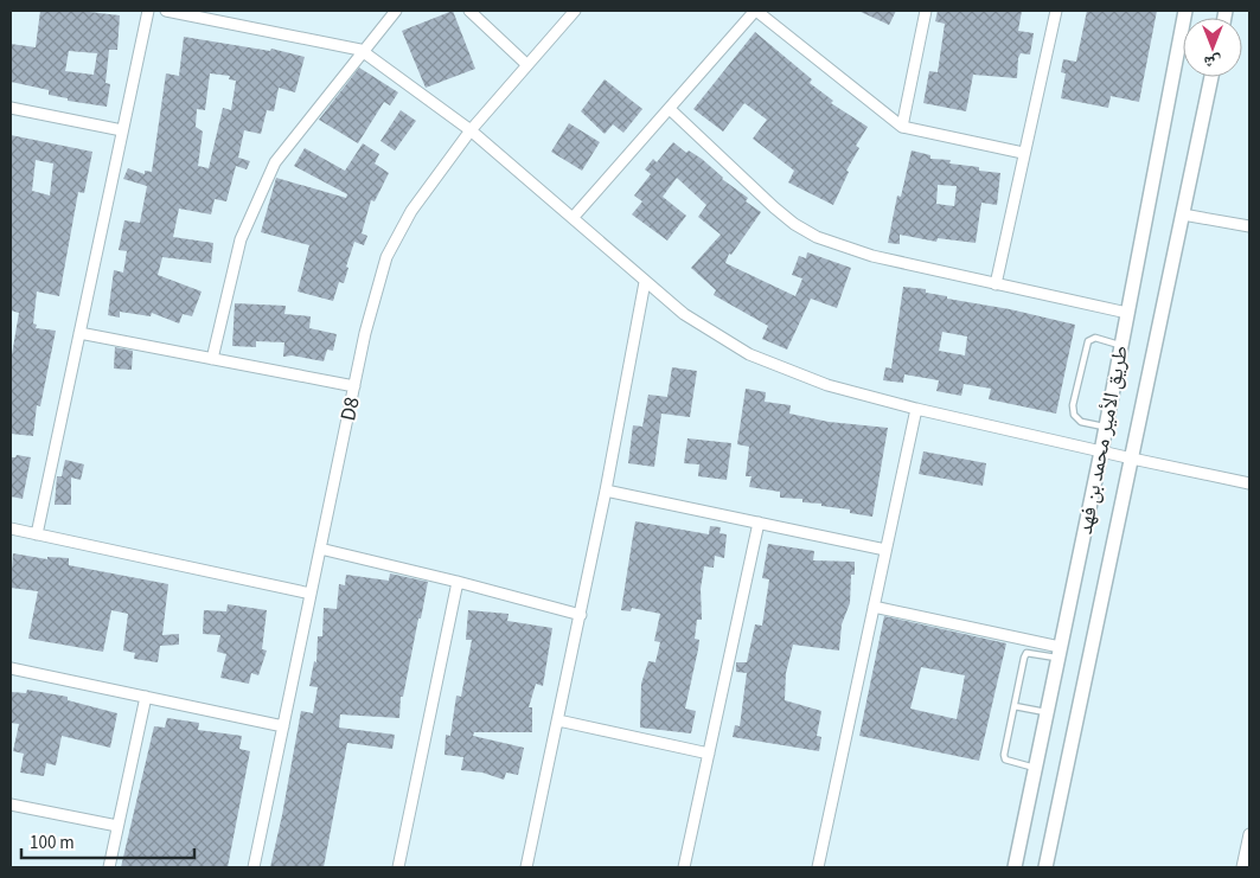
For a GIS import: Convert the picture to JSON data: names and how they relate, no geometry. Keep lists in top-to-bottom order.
{
  "streets": {
    "street": ["D8", "طريق الأمير محمد بن فهد"]
  },
  "scale_bar": "100 m",
  "north": "bottom"
}
